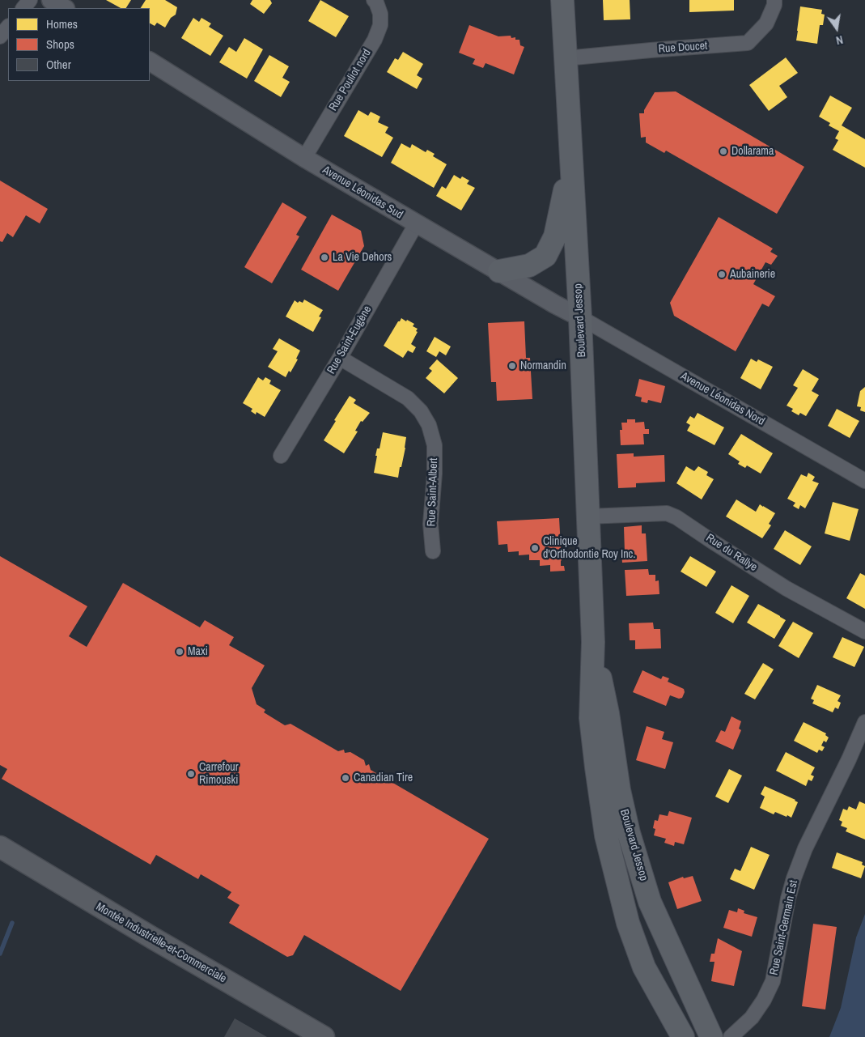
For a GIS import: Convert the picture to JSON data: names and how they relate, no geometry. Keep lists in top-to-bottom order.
{
  "streets": {
    "main road": ["Boulevard Jessop", "Montée Industrielle-et-Commerciale"],
    "street": [
      "Rue Doucet",
      "Rue Pouliot nord",
      "Avenue Léonidas Sud",
      "Rue Saint-Eugène",
      "Avenue Léonidas Nord",
      "Rue Saint-Albert",
      "Rue du Rallye",
      "Rue Saint-Germain Est"
    ]
  },
  "crossings": [
    ["Rue Doucet", "Boulevard Jessop"],
    ["Rue Pouliot nord", "Avenue Léonidas Sud"],
    ["Avenue Léonidas Sud", "Boulevard Jessop"],
    ["Avenue Léonidas Sud", "Rue Saint-Eugène"],
    ["Avenue Léonidas Sud", "Avenue Léonidas Nord"],
    ["Boulevard Jessop", "Avenue Léonidas Nord"],
    ["Boulevard Jessop", "Rue du Rallye"],
    ["Rue Saint-Eugène", "Rue Saint-Albert"]
  ],
  "places": [
    "Dollarama",
    "La Vie Dehors",
    "Aubainerie",
    "Normandin",
    "Clinique d'Orthodontie Roy Inc.",
    "Maxi",
    "Carrefour Rimouski",
    "Canadian Tire"
  ],
  "legend": ["Homes", "Shops", "Other"],
  "north": "bottom"
}
